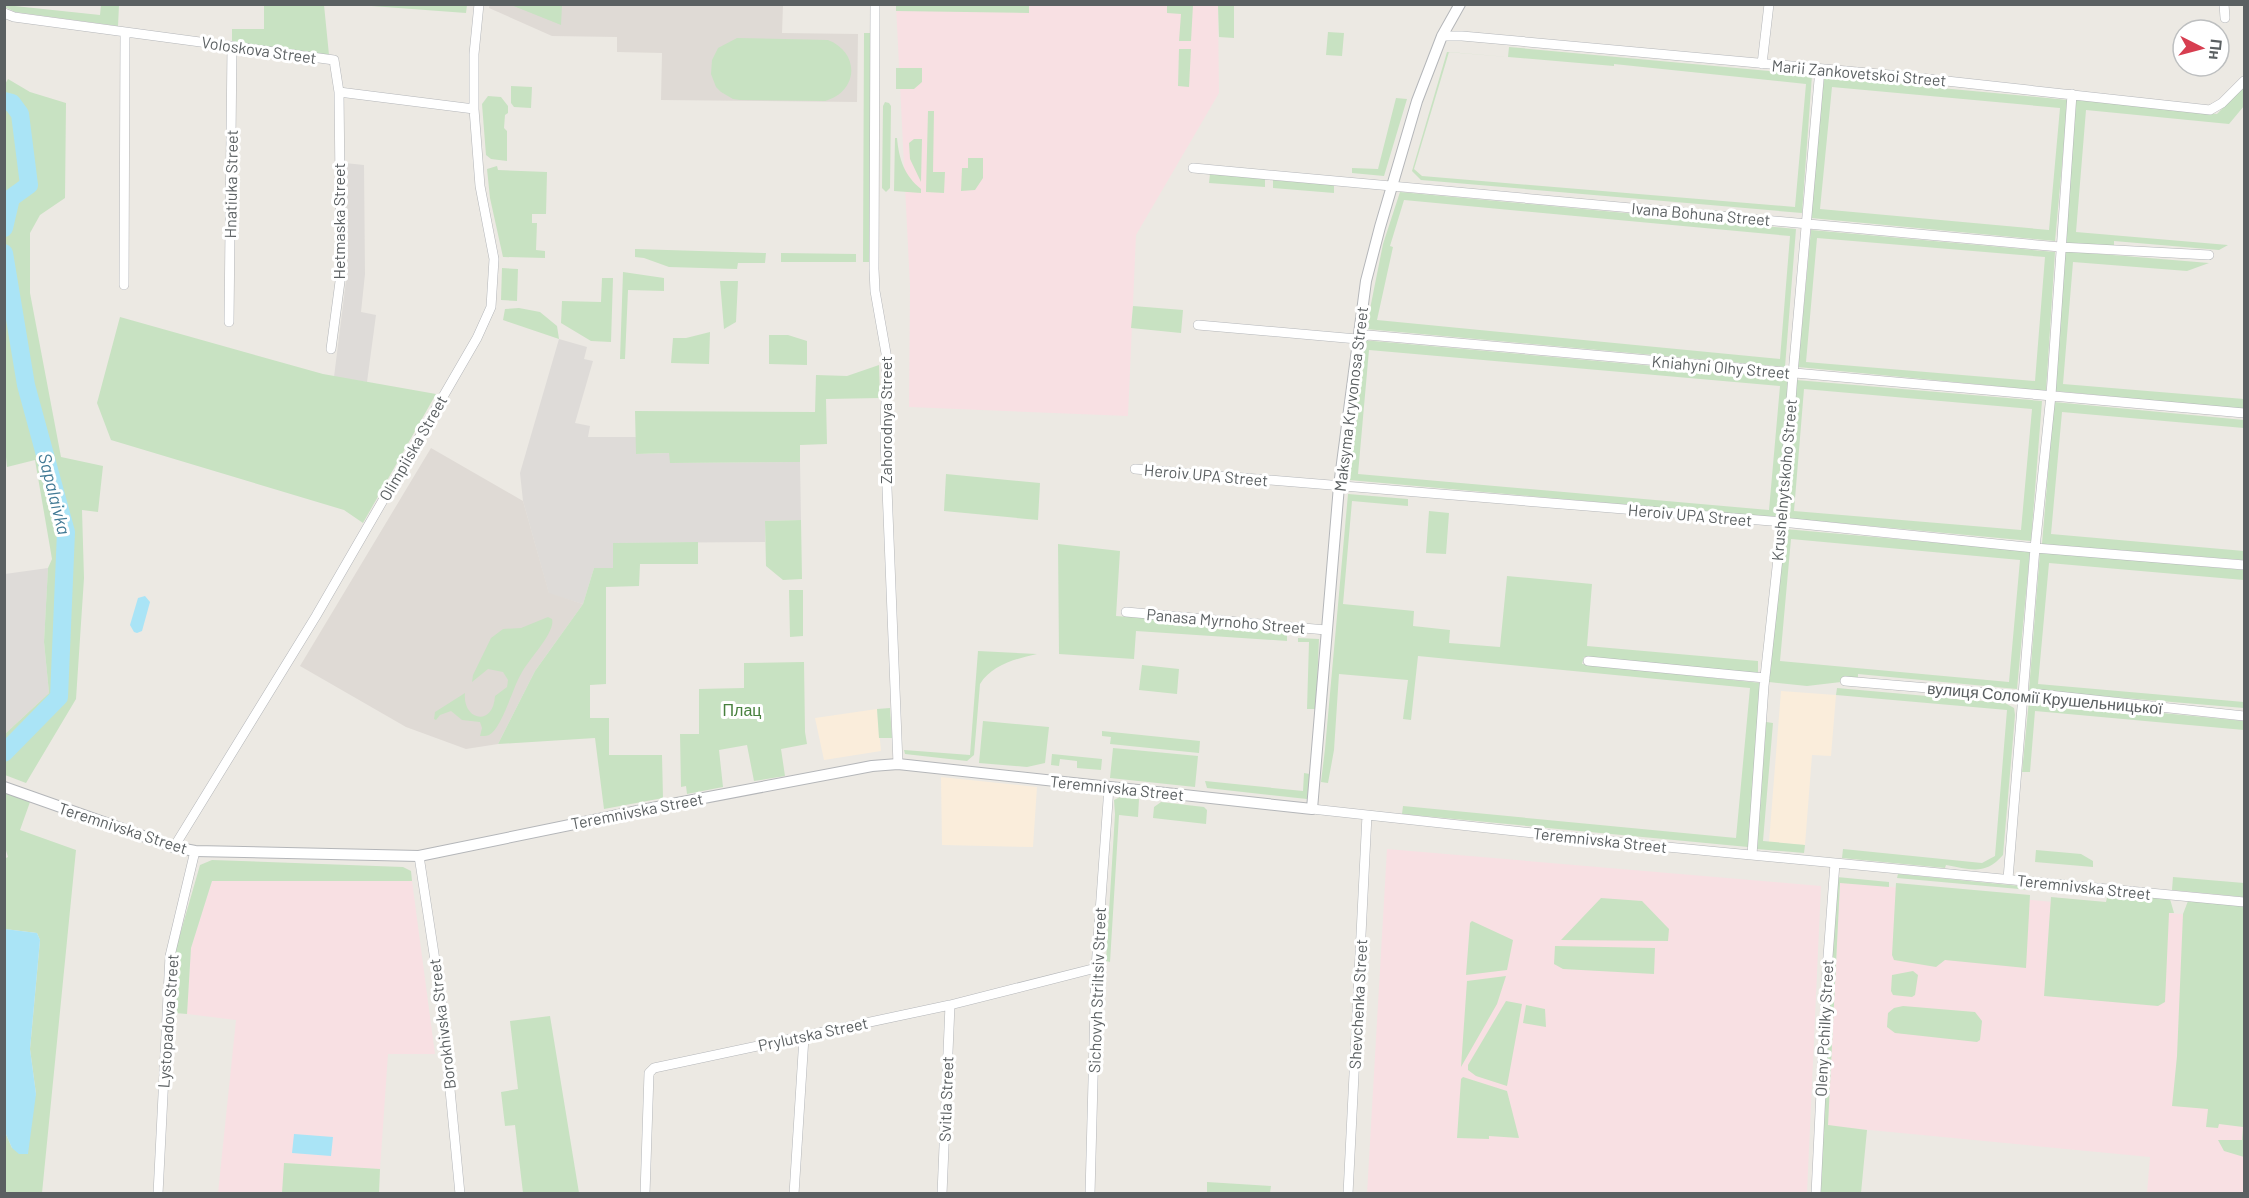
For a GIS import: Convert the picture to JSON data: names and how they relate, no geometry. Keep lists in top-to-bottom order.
{
  "streets": {
    "street": [
      "Voloskova Street",
      "Marii Zankovetskoi Street",
      "Hnatiuka Street",
      "Ivana Bohuna Street",
      "Hetmaska Street",
      "Kniahyni Olhy Street",
      "Maksyma Kryvonosa Street",
      "Zahorodnya Street",
      "Olimpiiska Street",
      "Heroiv UPA Street",
      "Krushelnytskoho Street",
      "Panasa Myrnoho Street",
      "вулиця Соломії Крушельницької",
      "Teremnivska Street",
      "Sichovyh Striltsiv Street",
      "Shevchenka Street",
      "Lystopadova Street",
      "Borokhivska Street",
      "Oleny Pchilky Street",
      "Prylutska Street",
      "Svitla Street"
    ]
  },
  "crossings": [
    ["Voloskova Street", "Hnatiuka Street"],
    ["Voloskova Street", "Hetmaska Street"],
    ["Marii Zankovetskoi Street", "Maksyma Kryvonosa Street"],
    ["Marii Zankovetskoi Street", "Krushelnytskoho Street"],
    ["Ivana Bohuna Street", "Maksyma Kryvonosa Street"],
    ["Ivana Bohuna Street", "Krushelnytskoho Street"],
    ["Kniahyni Olhy Street", "Maksyma Kryvonosa Street"],
    ["Kniahyni Olhy Street", "Krushelnytskoho Street"],
    ["Maksyma Kryvonosa Street", "Heroiv UPA Street"],
    ["Maksyma Kryvonosa Street", "Panasa Myrnoho Street"],
    ["Maksyma Kryvonosa Street", "Teremnivska Street"],
    ["Zahorodnya Street", "Teremnivska Street"],
    ["Olimpiiska Street", "Teremnivska Street"],
    ["Heroiv UPA Street", "Krushelnytskoho Street"],
    ["Krushelnytskoho Street", "Teremnivska Street"],
    ["Teremnivska Street", "Sichovyh Striltsiv Street"],
    ["Teremnivska Street", "Shevchenka Street"],
    ["Teremnivska Street", "Lystopadova Street"],
    ["Teremnivska Street", "Borokhivska Street"],
    ["Teremnivska Street", "Oleny Pchilky Street"],
    ["Sichovyh Striltsiv Street", "Prylutska Street"],
    ["Prylutska Street", "Svitla Street"]
  ],
  "water": ["Sapalaivka"],
  "parks": ["Плац"],
  "north": "right"
}
